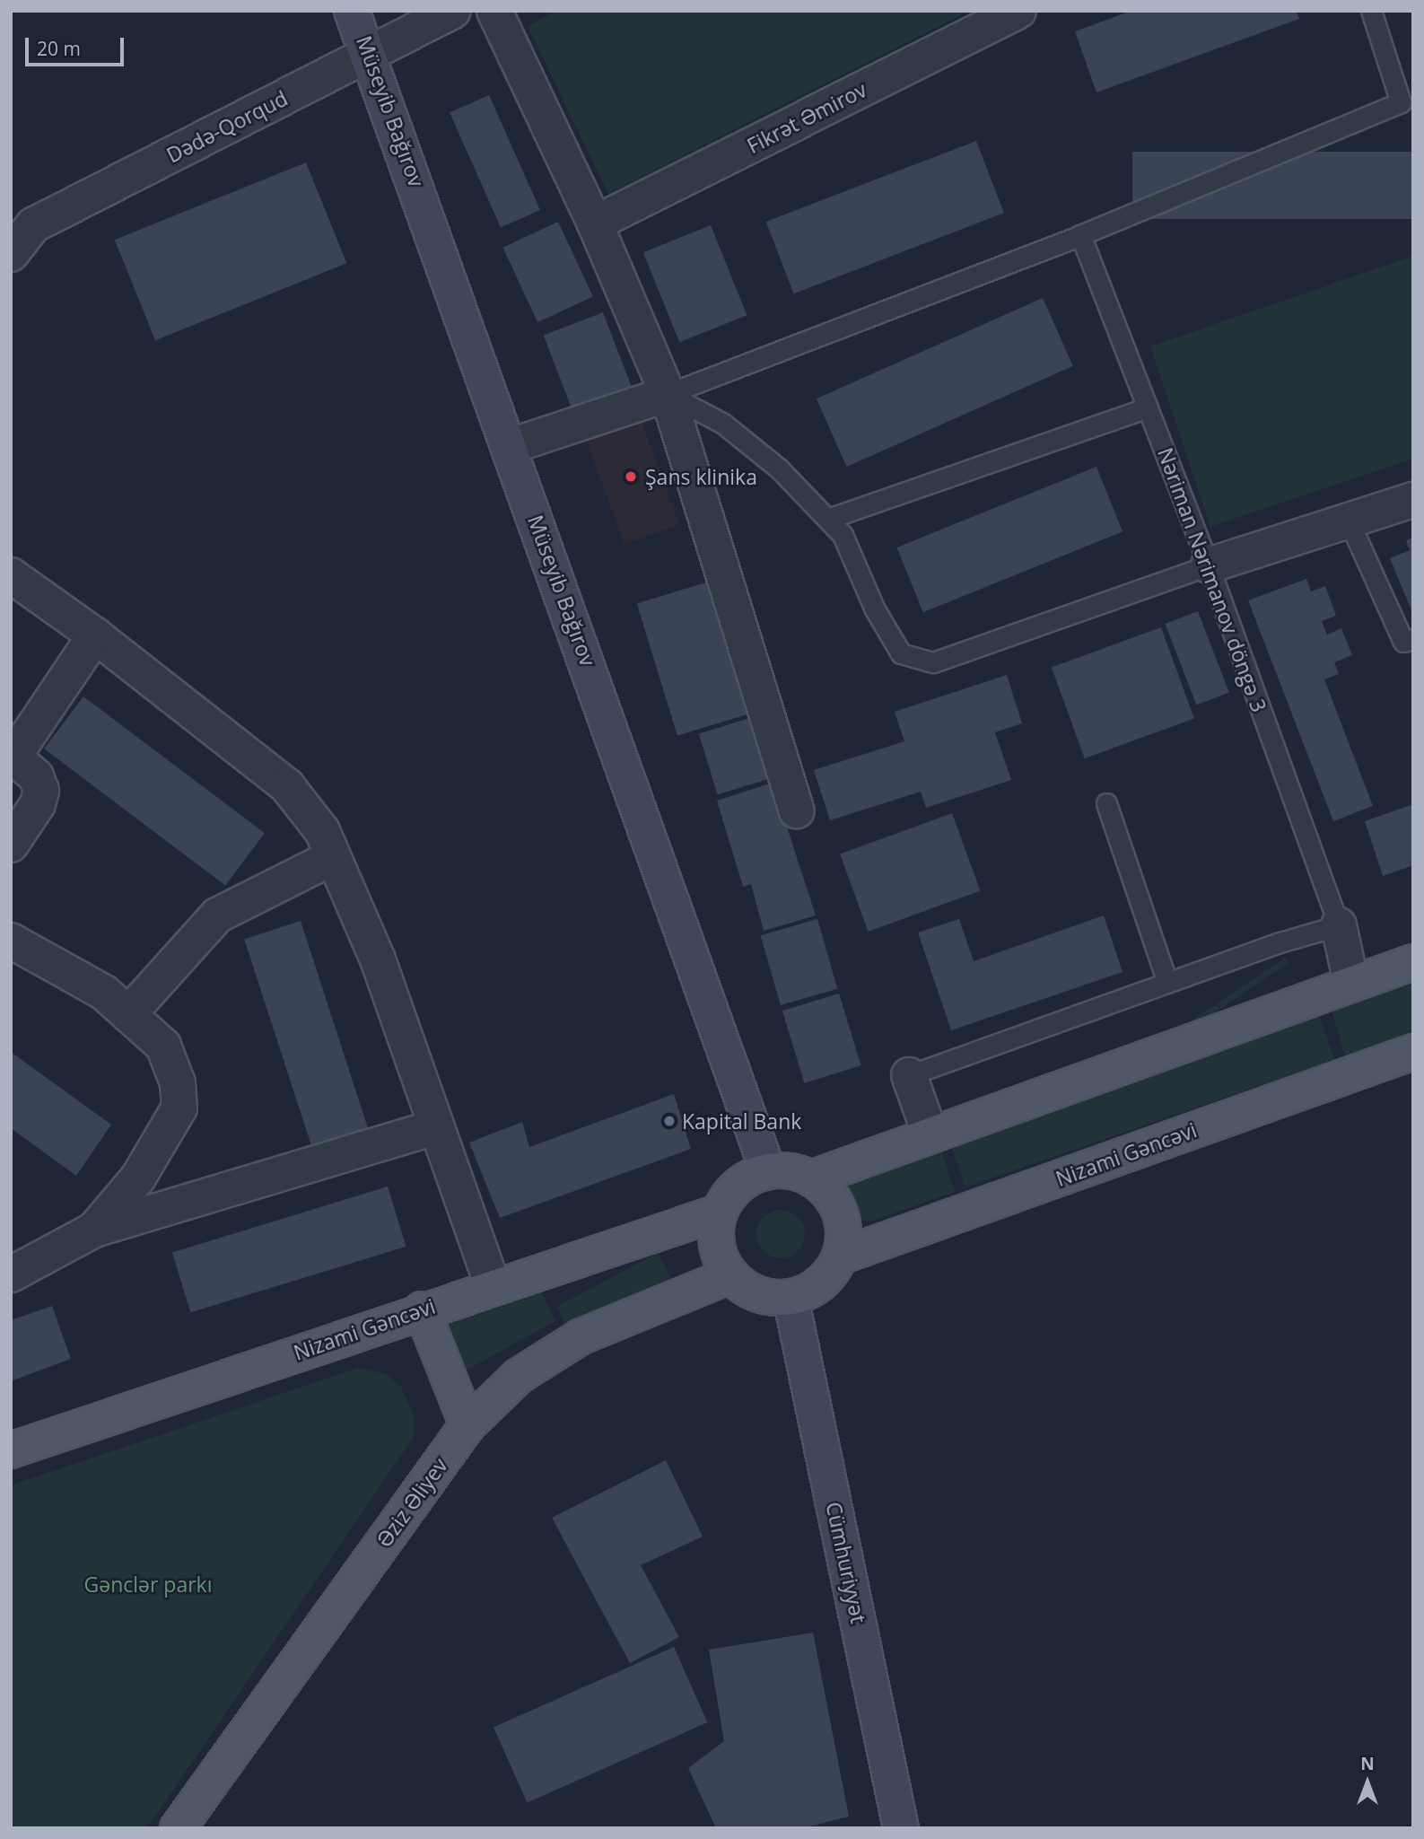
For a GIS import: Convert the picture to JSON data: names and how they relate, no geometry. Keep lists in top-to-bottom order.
{
  "streets": {
    "main road": ["Nizami Gəncəvi", "Əziz Əliyev"],
    "street": [
      "Müseyib Bağırov",
      "Fikrət Əmirov",
      "Dədə-Qorqud",
      "Cümhuriyyət"
    ],
    "lane": ["Nəriman Nərimanov döngə 3"]
  },
  "crossings": [
    ["Müseyib Bağırov", "Dədə-Qorqud"],
    ["Müseyib Bağırov", "Nizami Gəncəvi"],
    ["Müseyib Bağırov", "Əziz Əliyev"],
    ["Müseyib Bağırov", "Cümhuriyyət"],
    ["Nizami Gəncəvi", "Əziz Əliyev"],
    ["Nizami Gəncəvi", "Cümhuriyyət"],
    ["Əziz Əliyev", "Cümhuriyyət"]
  ],
  "parks": ["Gənclər parkı"],
  "places": ["Şans klinika", "Kapital Bank"],
  "scale_bar": "20 m",
  "north": "top"
}
